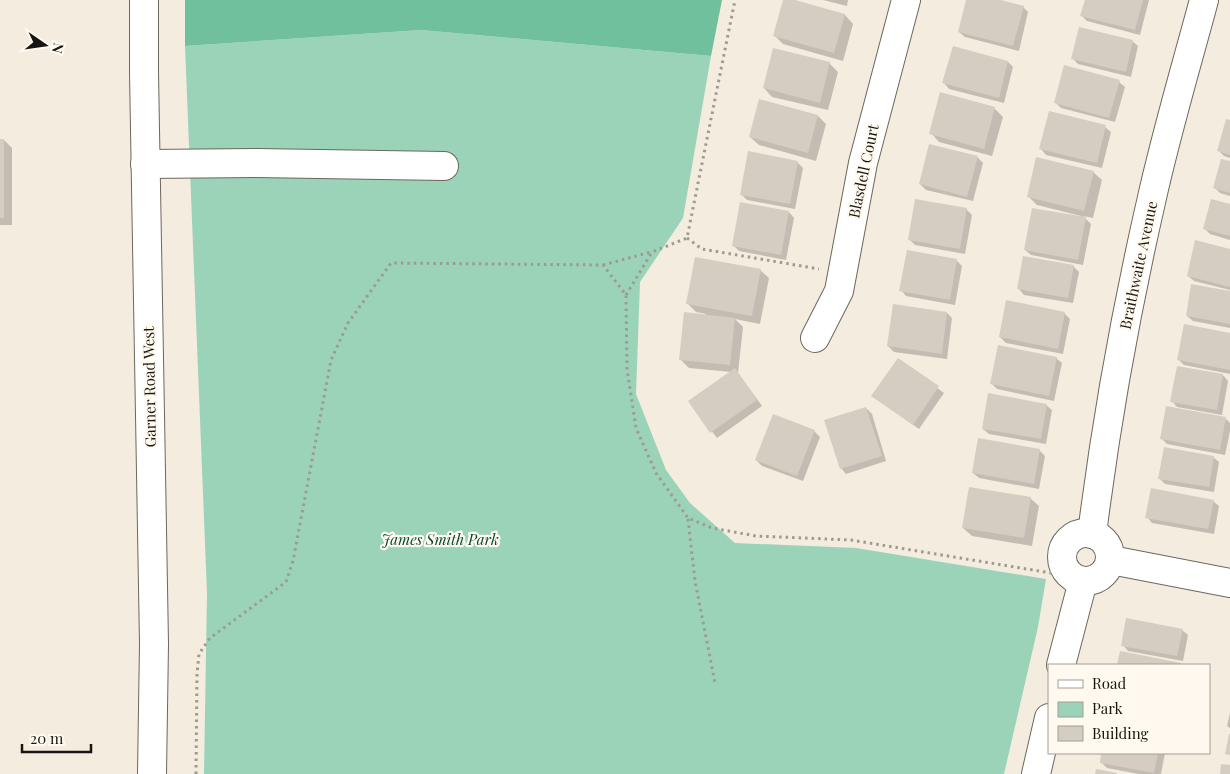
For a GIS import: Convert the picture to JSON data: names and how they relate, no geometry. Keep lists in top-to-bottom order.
{
  "streets": {
    "street": ["Blasdell Court", "Braithwaite Avenue", "Garner Road West"]
  },
  "parks": ["James Smith Park"],
  "legend": ["Road", "Park", "Building"],
  "scale_bar": "20 m",
  "north": "right"
}
